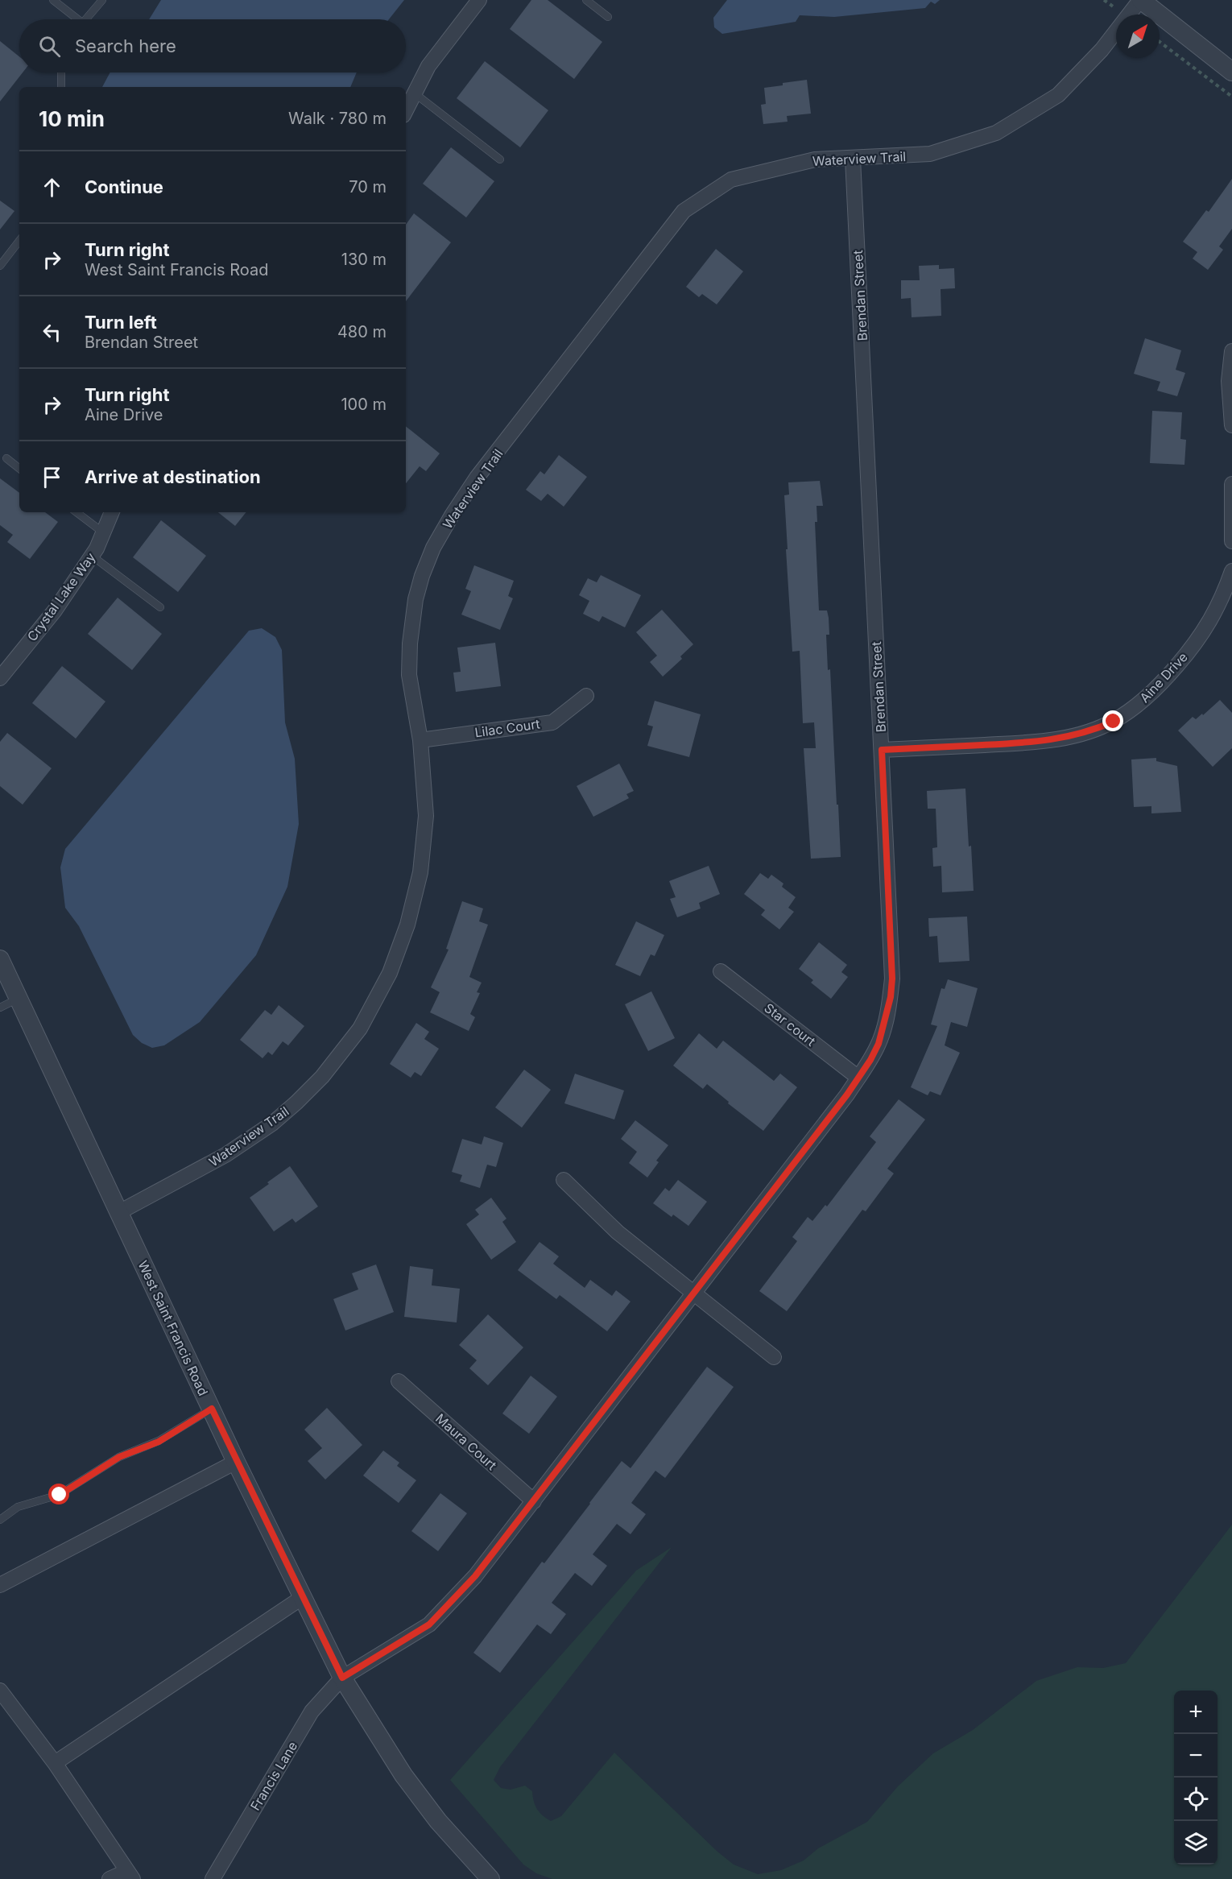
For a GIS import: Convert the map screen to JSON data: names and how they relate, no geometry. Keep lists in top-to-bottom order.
{
  "streets": {
    "street": [
      "Waterview Trail",
      "Brendan Street",
      "Crystal Lake Way",
      "Aine Drive",
      "Lilac Court",
      "Star court",
      "West Saint Francis Road",
      "Maura Court",
      "Francis Lane"
    ]
  },
  "crossings": [
    ["Waterview Trail", "Brendan Street"],
    ["Waterview Trail", "Lilac Court"],
    ["Waterview Trail", "West Saint Francis Road"],
    ["Brendan Street", "Aine Drive"],
    ["Brendan Street", "Star court"],
    ["Brendan Street", "West Saint Francis Road"],
    ["Brendan Street", "Maura Court"],
    ["Brendan Street", "Francis Lane"],
    ["West Saint Francis Road", "Francis Lane"]
  ],
  "north": "top right",
  "page": {
    "search": "Search here",
    "heading": ["10 min", "Walk · 780 m"],
    "list": [
      ["Continue", "70 m"],
      ["Turn right", "West Saint Francis Road", "130 m"],
      ["Turn left", "Brendan Street", "480 m"],
      ["Turn right", "Aine Drive", "100 m"],
      "Arrive at destination"
    ],
    "map_buttons": ["+", "−"]
  }
}
